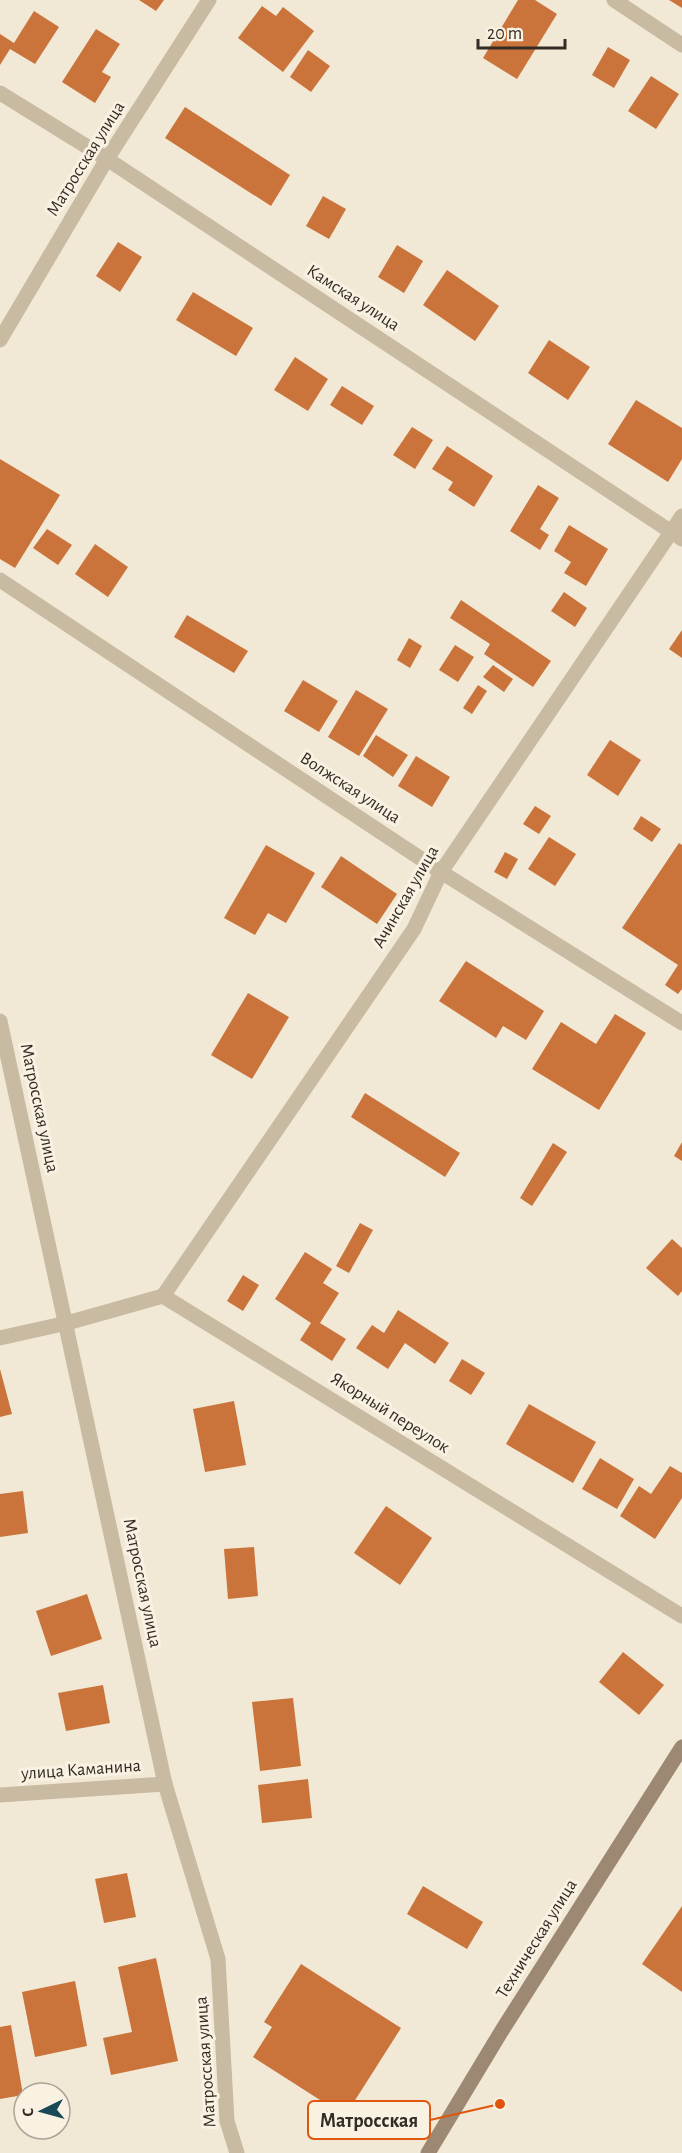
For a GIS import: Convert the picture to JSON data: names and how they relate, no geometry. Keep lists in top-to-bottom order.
{
  "streets": {
    "street": [
      "Матросская улица",
      "Камская улица",
      "Волжская улица",
      "Ачинская улица",
      "Якорный переулок",
      "улица Каманина",
      "Техническая улица"
    ]
  },
  "crossings": [
    ["Матросская улица", "Камская улица"],
    ["Матросская улица", "улица Каманина"],
    ["Камская улица", "Ачинская улица"],
    ["Волжская улица", "Ачинская улица"],
    ["Ачинская улица", "Якорный переулок"]
  ],
  "places": ["Матросская"],
  "scale_bar": "20 m",
  "north": "left"
}
